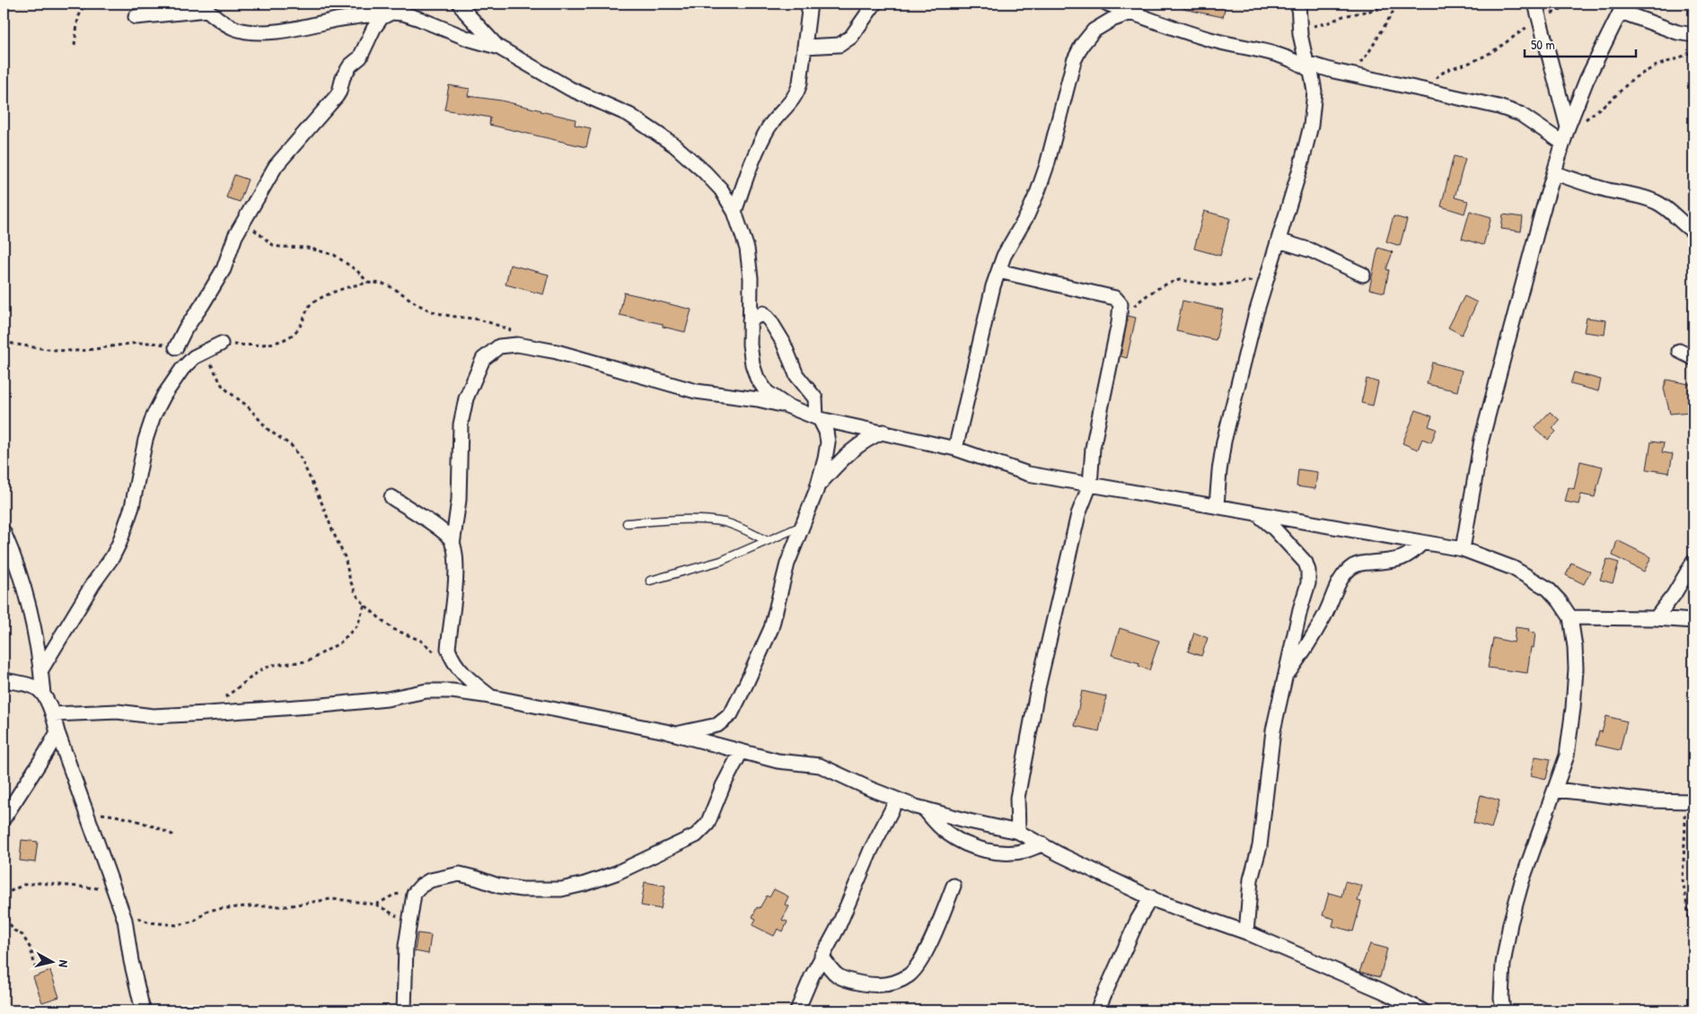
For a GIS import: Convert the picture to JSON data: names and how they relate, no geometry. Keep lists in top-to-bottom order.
{
  "scale_bar": "50 m",
  "north": "right"
}
